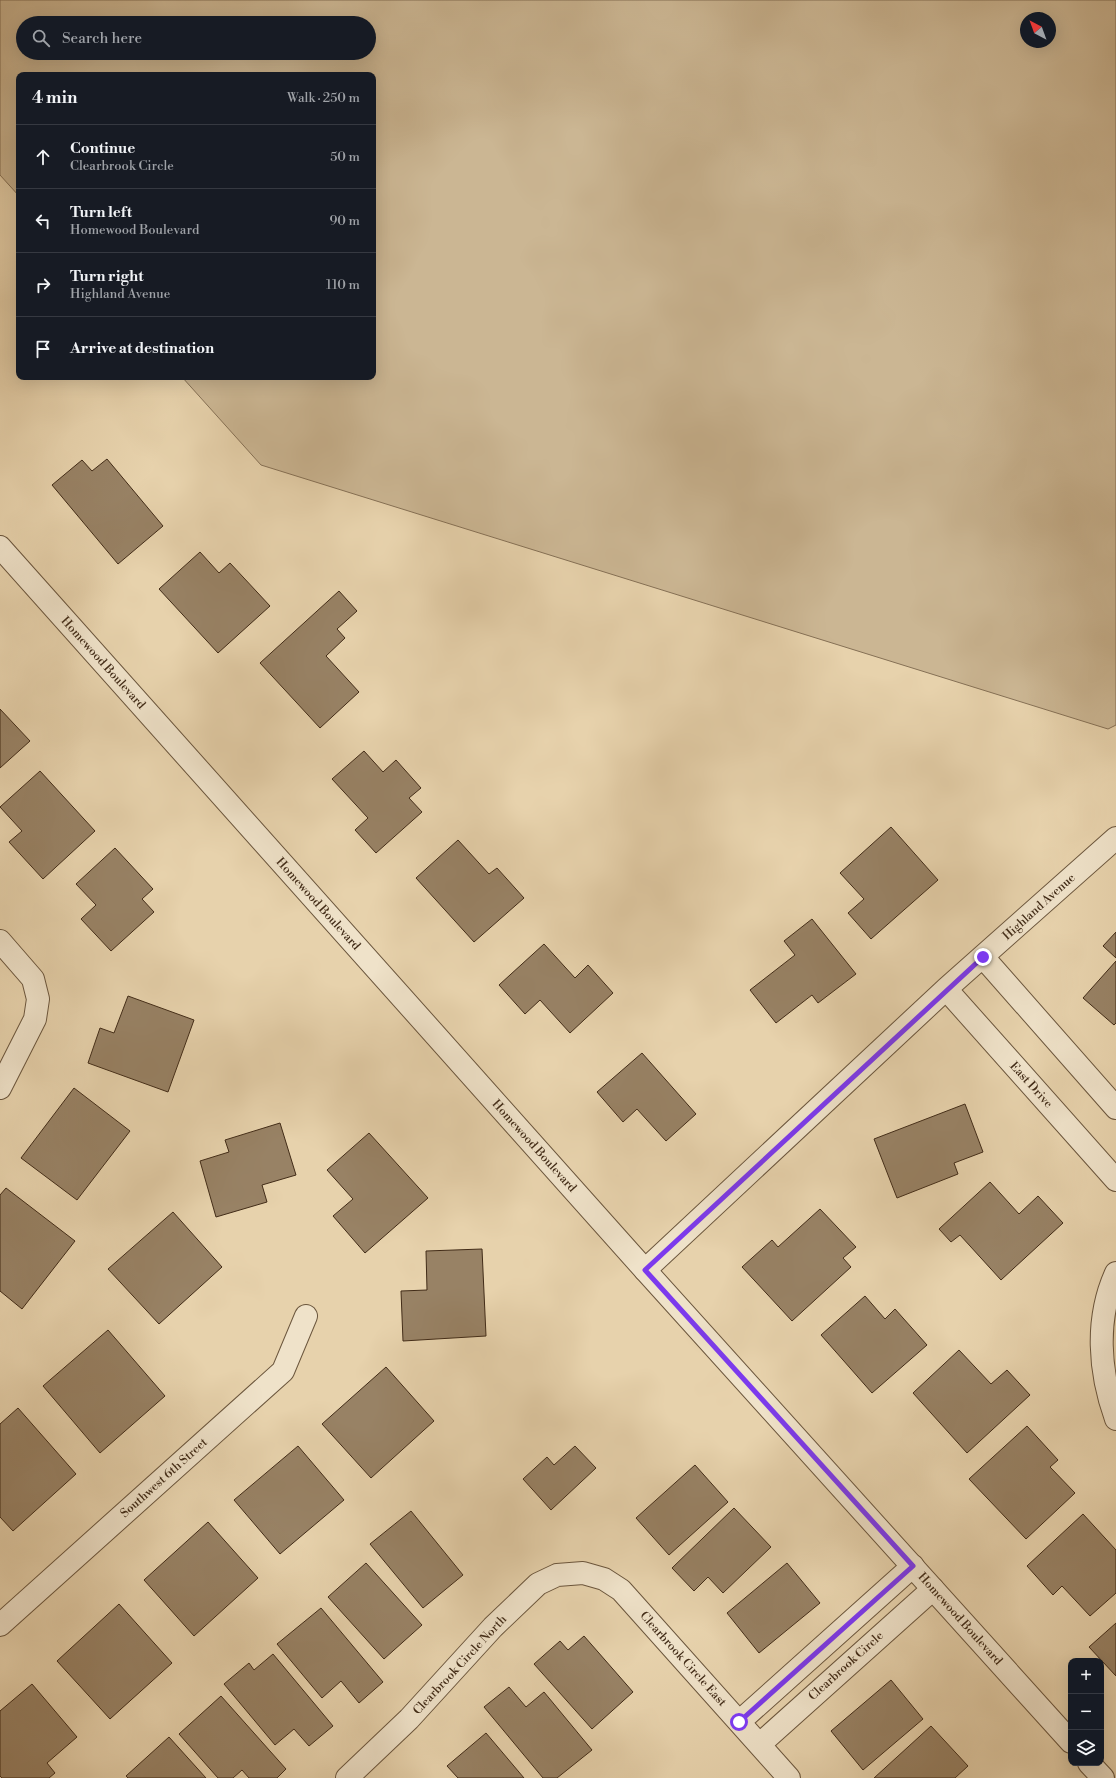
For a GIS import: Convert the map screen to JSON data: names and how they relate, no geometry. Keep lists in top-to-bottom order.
{
  "streets": {
    "street": [
      "Homewood Boulevard",
      "Highland Avenue",
      "East Drive",
      "Southwest 6th Street",
      "Clearbrook Circle East",
      "Clearbrook Circle North",
      "Clearbrook Circle"
    ]
  },
  "crossings": [
    ["Homewood Boulevard", "Highland Avenue"],
    ["Homewood Boulevard", "Clearbrook Circle"],
    ["Highland Avenue", "East Drive"],
    ["Clearbrook Circle East", "Clearbrook Circle North"],
    ["Clearbrook Circle East", "Clearbrook Circle"]
  ],
  "north": "top left",
  "page": {
    "search": "Search here",
    "heading": ["4 min", "Walk · 250 m"],
    "list": [
      ["Continue", "Clearbrook Circle", "50 m"],
      ["Turn left", "Homewood Boulevard", "90 m"],
      ["Turn right", "Highland Avenue", "110 m"],
      "Arrive at destination"
    ],
    "map_buttons": ["+", "−"]
  }
}
